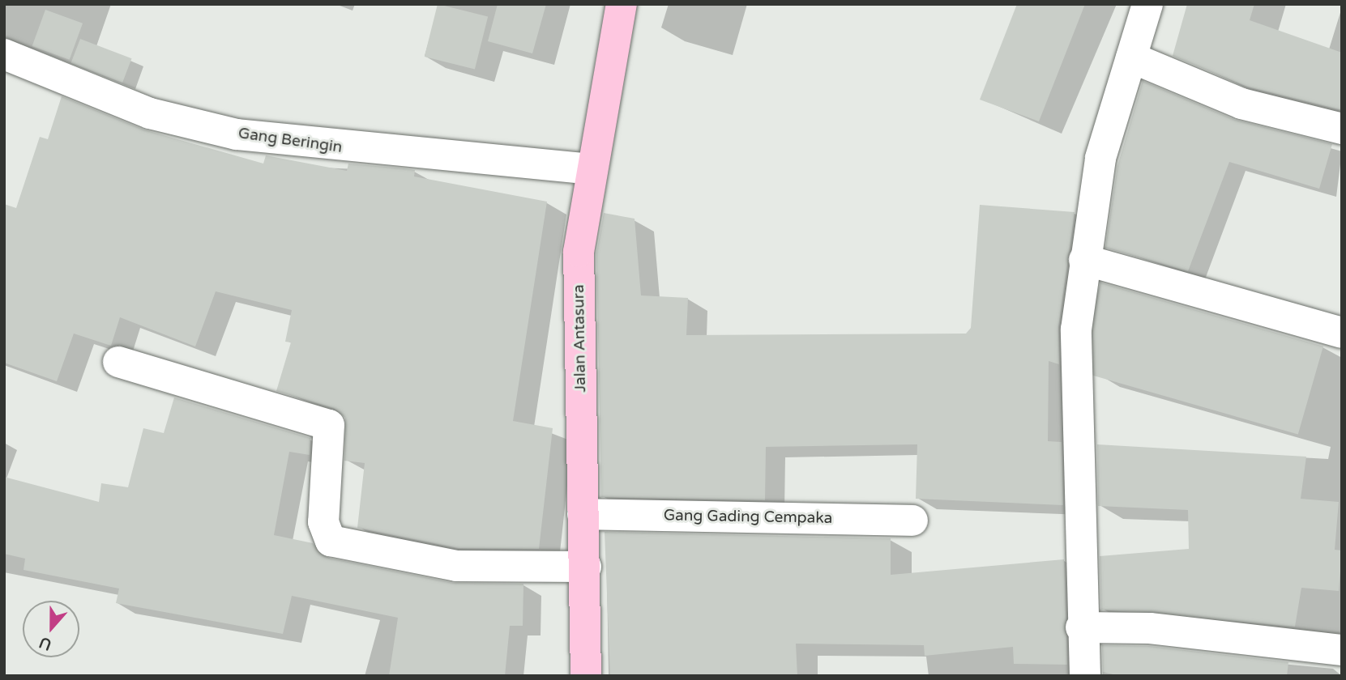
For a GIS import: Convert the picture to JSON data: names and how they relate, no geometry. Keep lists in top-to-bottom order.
{
  "streets": {
    "main road": ["Jalan Antasura"],
    "street": ["Gang Beringin", "Gang Gading Cempaka"]
  },
  "crossings": [
    ["Gang Beringin", "Jalan Antasura"],
    ["Jalan Antasura", "Gang Gading Cempaka"]
  ],
  "north": "bottom"
}
